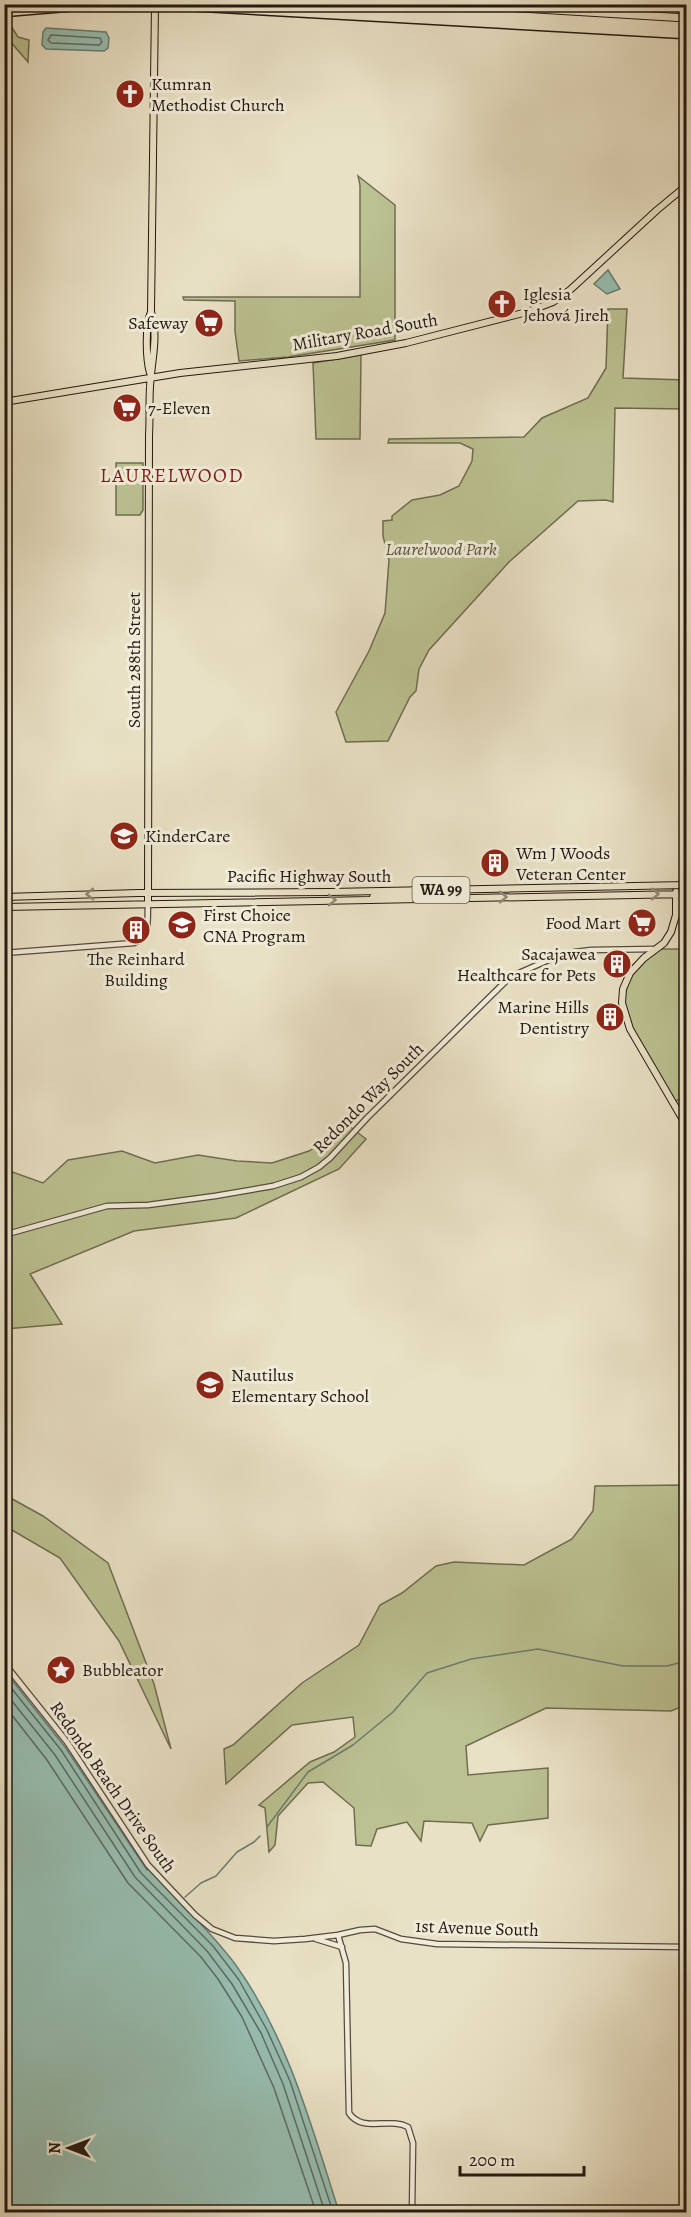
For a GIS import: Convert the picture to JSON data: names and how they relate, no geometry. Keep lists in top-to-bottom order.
{
  "streets": {
    "main road": [
      "Military Road South",
      "South 288th Street",
      "Pacific Highway South",
      "WA 99"
    ],
    "street": ["Redondo Way South", "Redondo Beach Drive South", "1st Avenue South"]
  },
  "crossings": [
    ["Military Road South", "South 288th Street"],
    ["South 288th Street", "Pacific Highway South"],
    ["Redondo Beach Drive South", "1st Avenue South"]
  ],
  "districts": ["LAURELWOOD"],
  "parks": ["Laurelwood Park"],
  "places": {
    "church": ["Kumran Methodist Church", "Iglesia Jehová Jireh"],
    "supermarket": ["Safeway", "7-Eleven", "Food Mart"],
    "school or university": ["KinderCare", "First Choice CNA Program", "Nautilus Elementary School"],
    "building": [
      "Wm J Woods Veteran Center",
      "The Reinhard Building",
      "Sacajawea Healthcare for Pets",
      "Marine Hills Dentistry"
    ],
    "place": ["Bubbleator"]
  },
  "scale_bar": "200 m",
  "north": "left"
}
